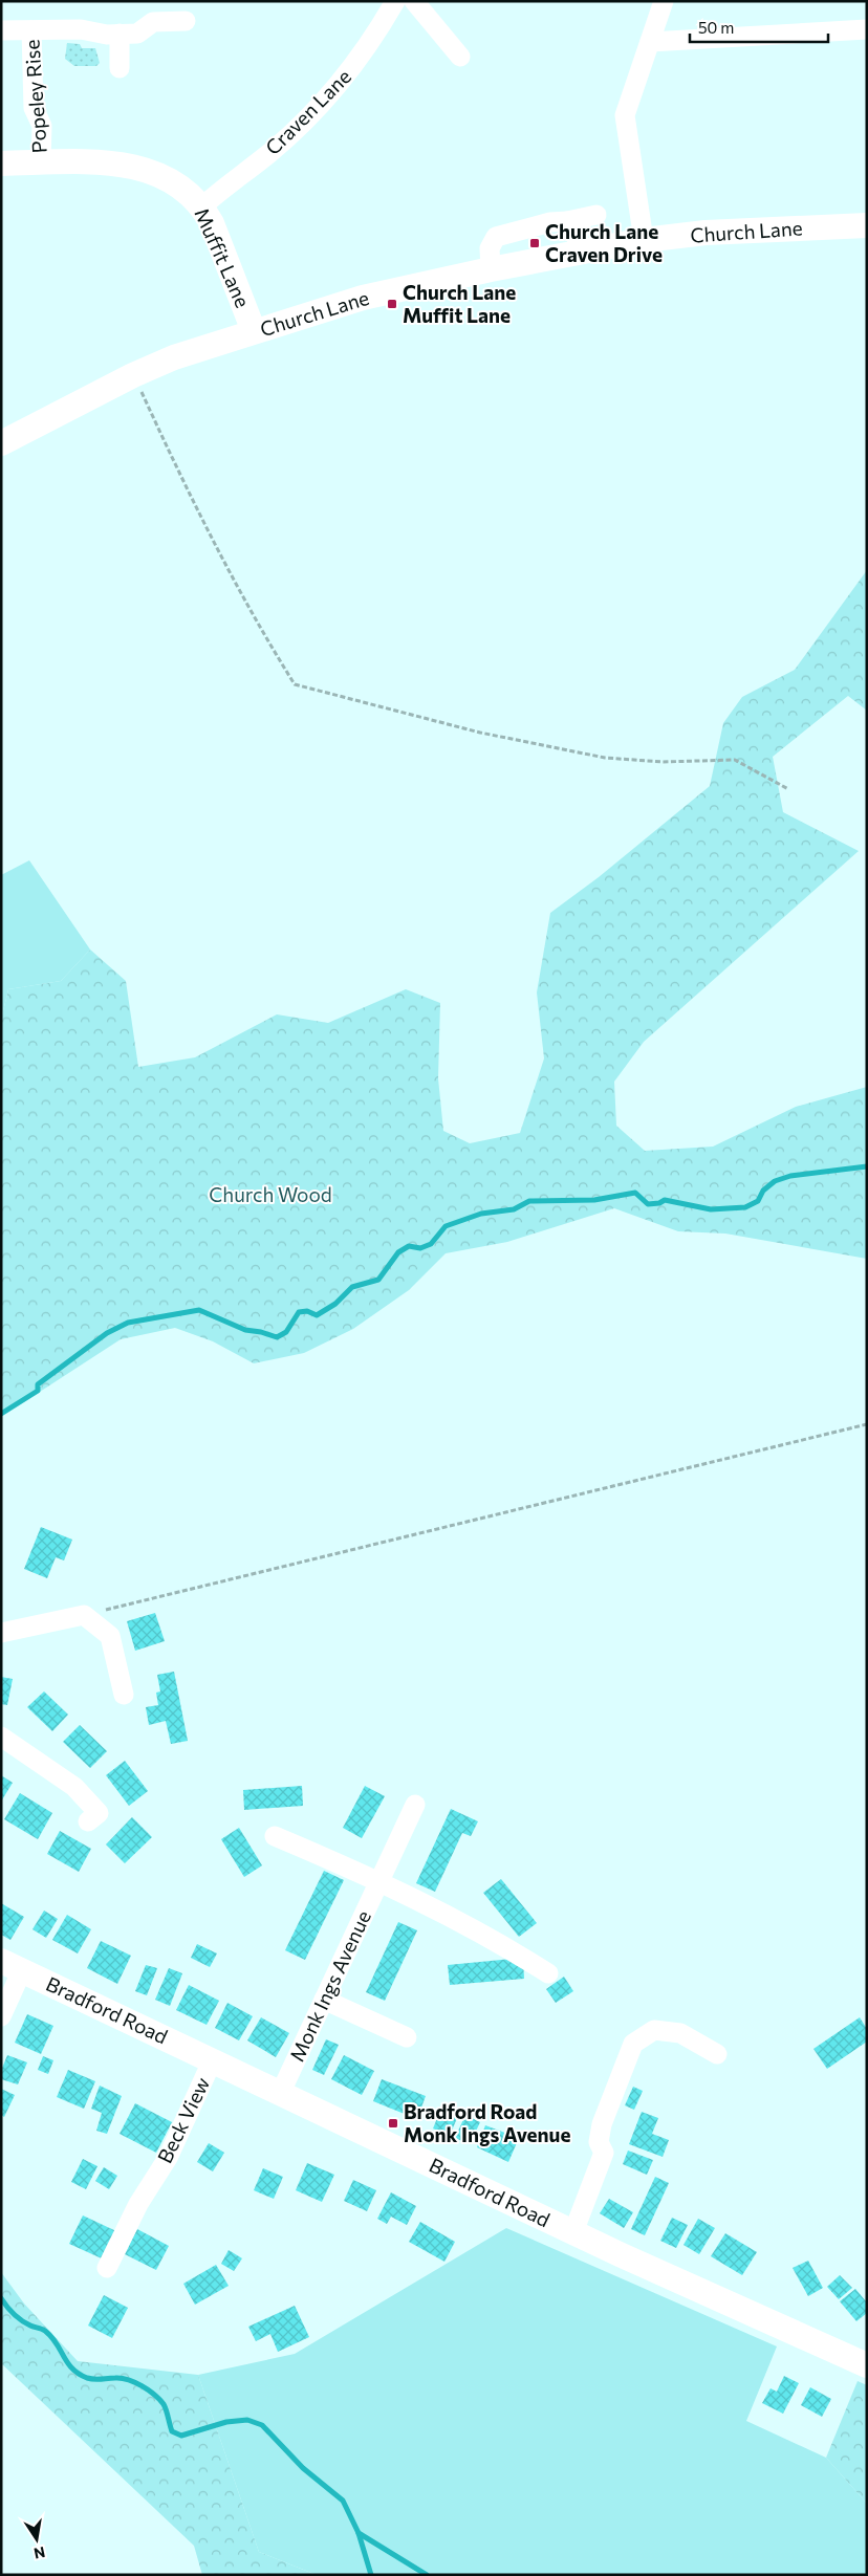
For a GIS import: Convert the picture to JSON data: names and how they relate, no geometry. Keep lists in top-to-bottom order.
{
  "streets": {
    "main road": ["Church Lane", "Muffit Lane", "Bradford Road"],
    "street": [
      "Popeley Rise",
      "Craven Lane",
      "Monk Ings Avenue",
      "Beck View"
    ]
  },
  "crossings": [
    ["Popeley Rise", "Muffit Lane"],
    ["Craven Lane", "Muffit Lane"],
    ["Church Lane", "Muffit Lane"],
    ["Monk Ings Avenue", "Bradford Road"],
    ["Bradford Road", "Beck View"]
  ],
  "parks": ["Church Wood"],
  "places": {
    "transit": ["Church Lane Craven Drive", "Church Lane Muffit Lane", "Bradford Road Monk Ings Avenue"]
  },
  "scale_bar": "50 m",
  "north": "bottom"
}
